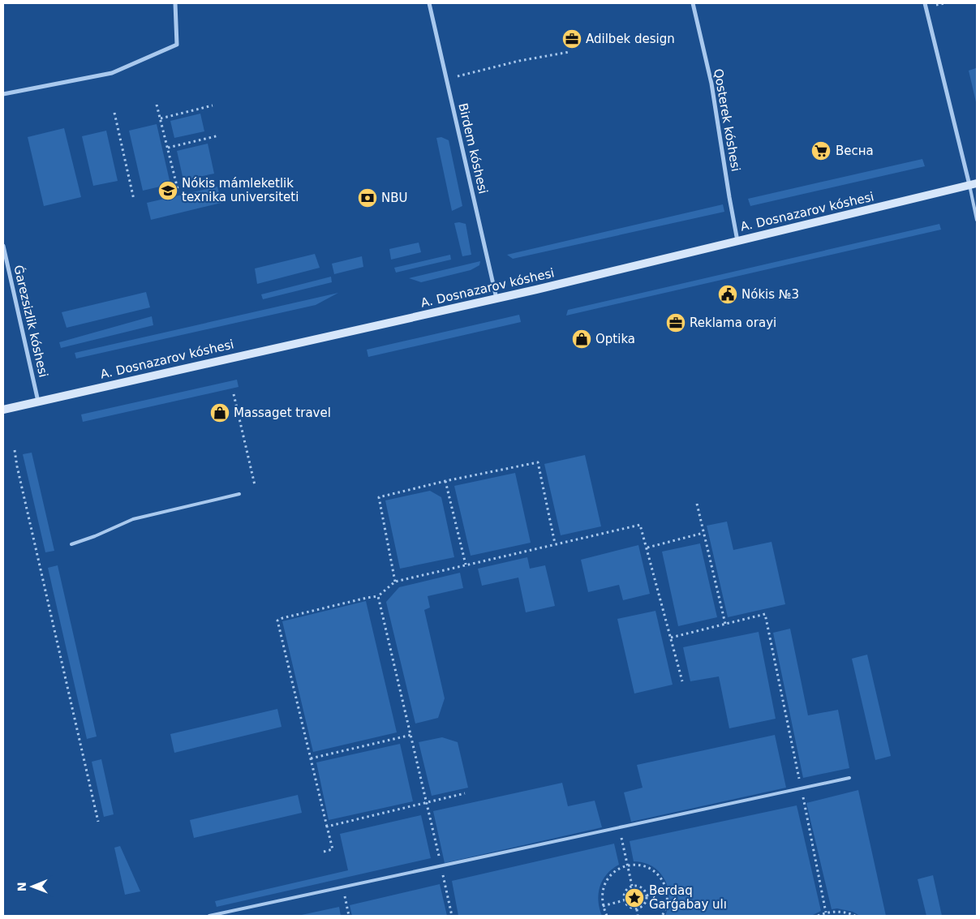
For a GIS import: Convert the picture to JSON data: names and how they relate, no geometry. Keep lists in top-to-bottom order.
{
  "streets": {
    "main road": ["A. Dosnazarov kóshesi"],
    "street": ["Qosterek kóshesi", "Birdem kóshesi", "Ǵarezsizlik kóshesi"]
  },
  "crossings": [
    ["Qosterek kóshesi", "A. Dosnazarov kóshesi"],
    ["Birdem kóshesi", "A. Dosnazarov kóshesi"],
    ["A. Dosnazarov kóshesi", "Ǵarezsizlik kóshesi"]
  ],
  "places": {
    "office": ["Adilbek design", "Reklama orayi"],
    "supermarket": ["Весна"],
    "school or university": ["Nókis mámleketlik texnika universiteti"],
    "bank": ["NBU"],
    "public building": ["Nókis №3"],
    "shop": ["Optika", "Massaget travel"],
    "place": ["Berdaq Ǵarǵabay ulı"]
  },
  "north": "left"
}
